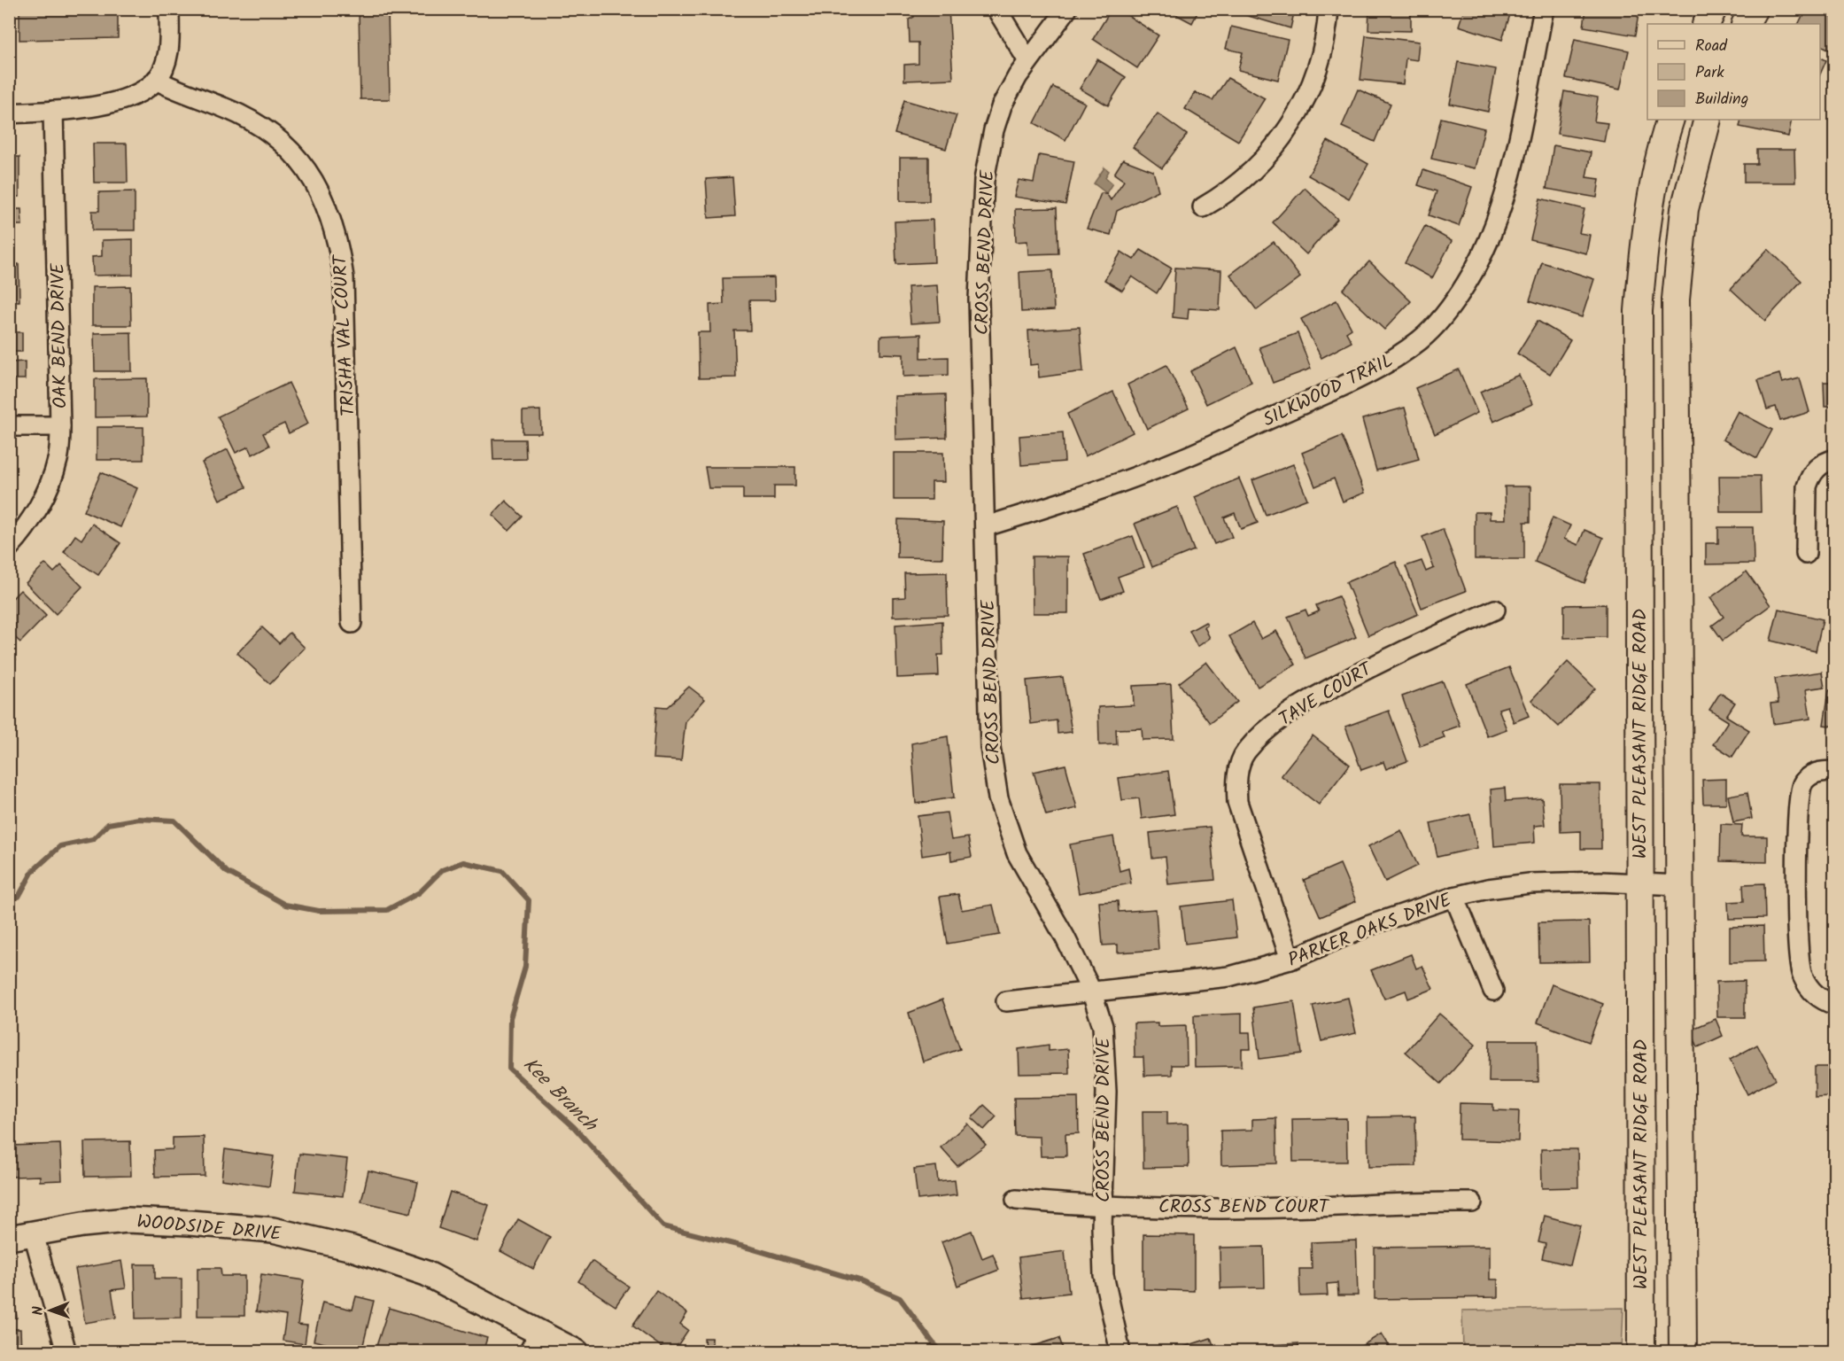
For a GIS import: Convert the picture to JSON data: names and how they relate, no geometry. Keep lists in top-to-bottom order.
{
  "streets": {
    "main road": ["WEST PLEASANT RIDGE ROAD"],
    "street": [
      "CROSS BEND DRIVE",
      "OAK BEND DRIVE",
      "TRISHA VAL COURT",
      "SILKWOOD TRAIL",
      "TAVE COURT",
      "PARKER OAKS DRIVE",
      "CROSS BEND COURT",
      "WOODSIDE DRIVE"
    ]
  },
  "crossings": [
    ["CROSS BEND DRIVE", "SILKWOOD TRAIL"],
    ["CROSS BEND DRIVE", "PARKER OAKS DRIVE"],
    ["CROSS BEND DRIVE", "CROSS BEND COURT"],
    ["TAVE COURT", "PARKER OAKS DRIVE"],
    ["WEST PLEASANT RIDGE ROAD", "PARKER OAKS DRIVE"]
  ],
  "water": ["Kee Branch"],
  "legend": ["Road", "Park", "Building"],
  "north": "left"
}
